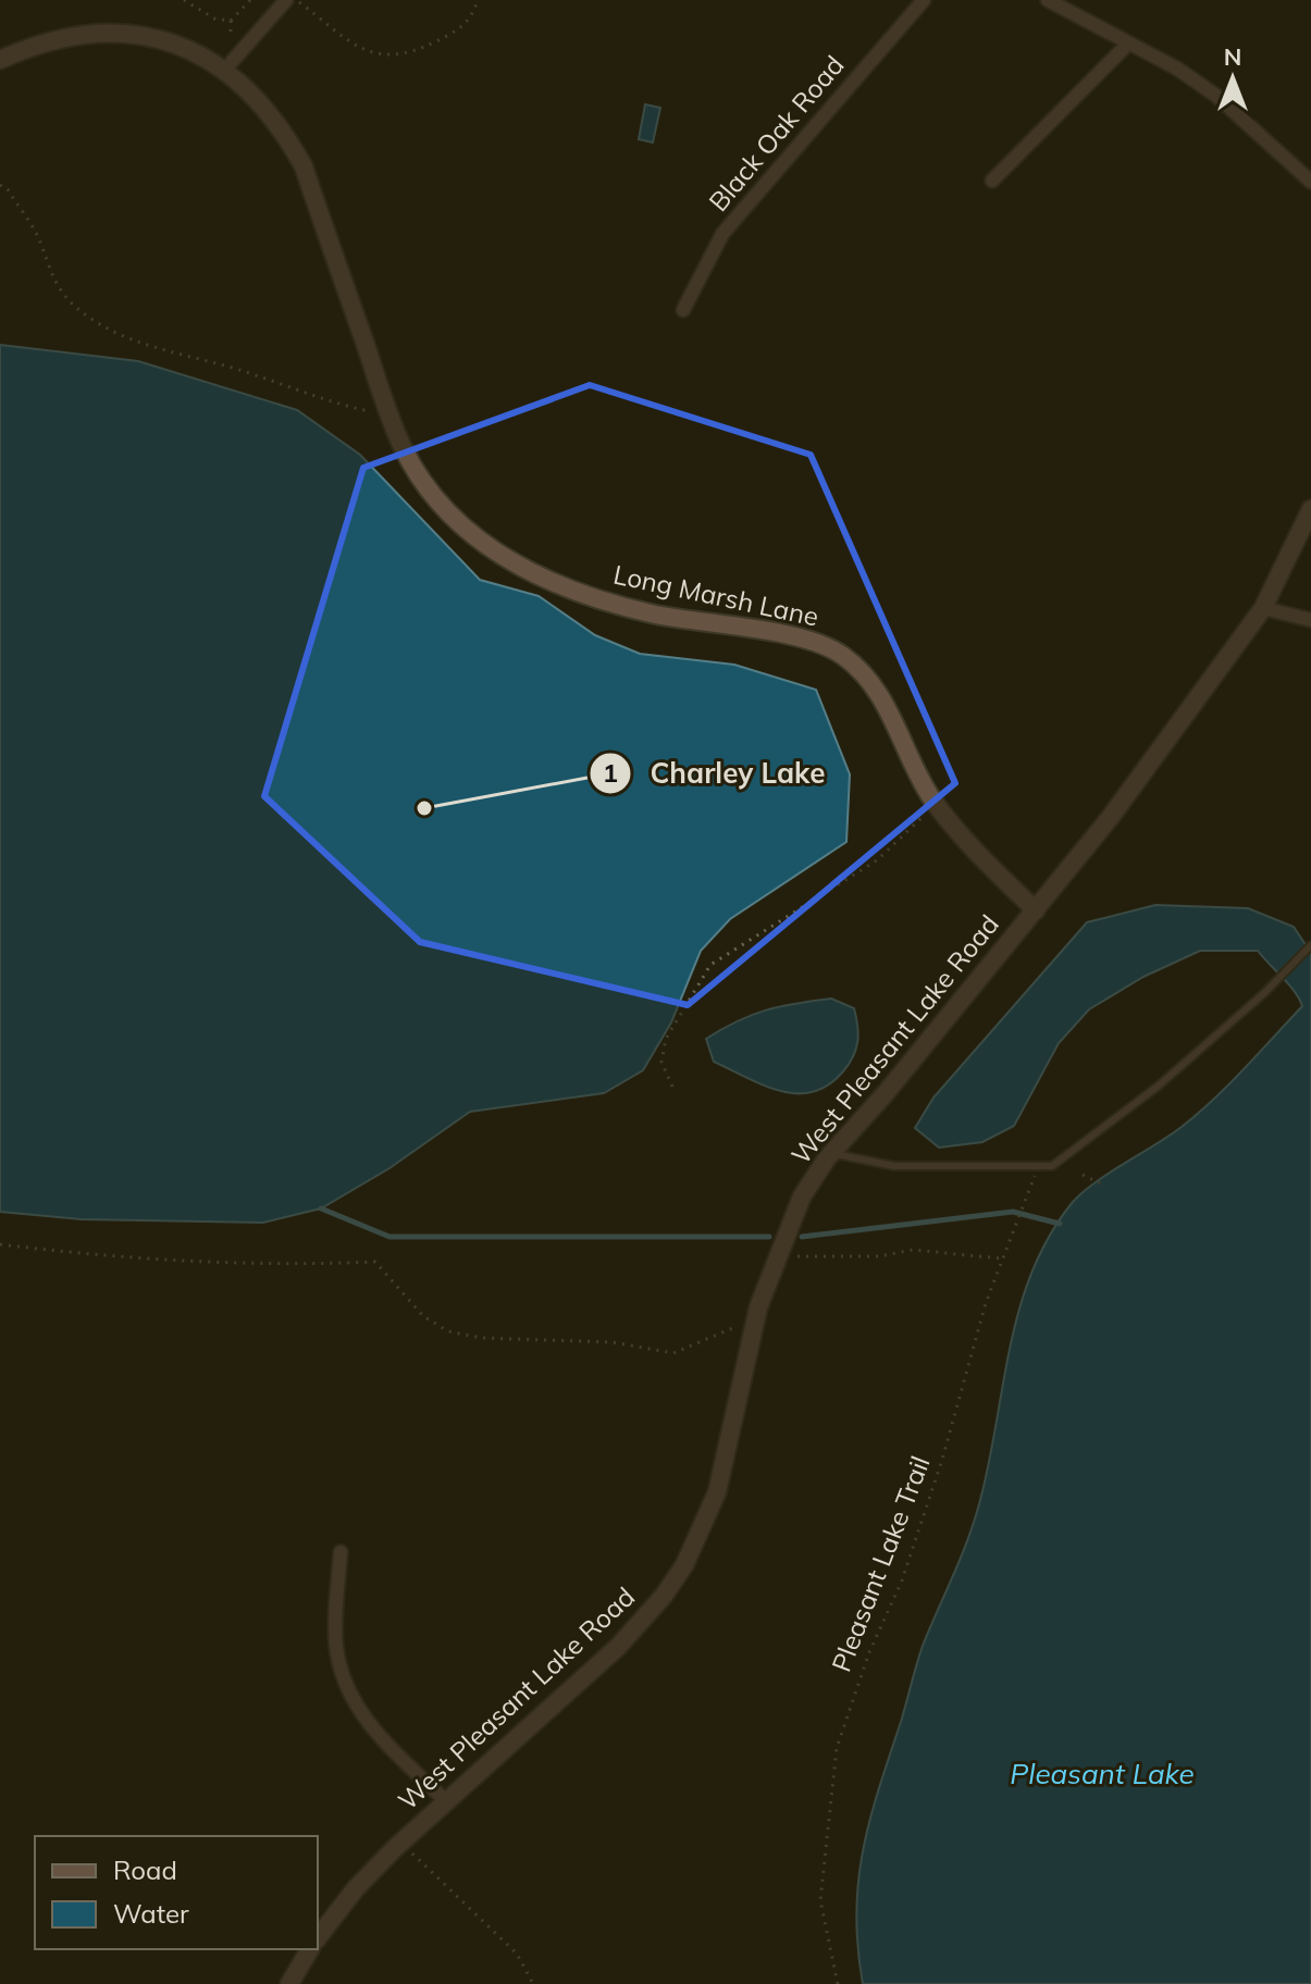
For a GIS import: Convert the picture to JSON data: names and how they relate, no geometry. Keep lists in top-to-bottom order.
{
  "streets": {
    "street": ["Black Oak Road", "Long Marsh Lane", "West Pleasant Lake Road"],
    "path": ["Pleasant Lake Trail"]
  },
  "crossings": [
    ["Long Marsh Lane", "West Pleasant Lake Road"]
  ],
  "water": ["Pleasant Lake"],
  "places": ["Charley Lake"],
  "legend": ["Road", "Water"],
  "north": "top"
}
